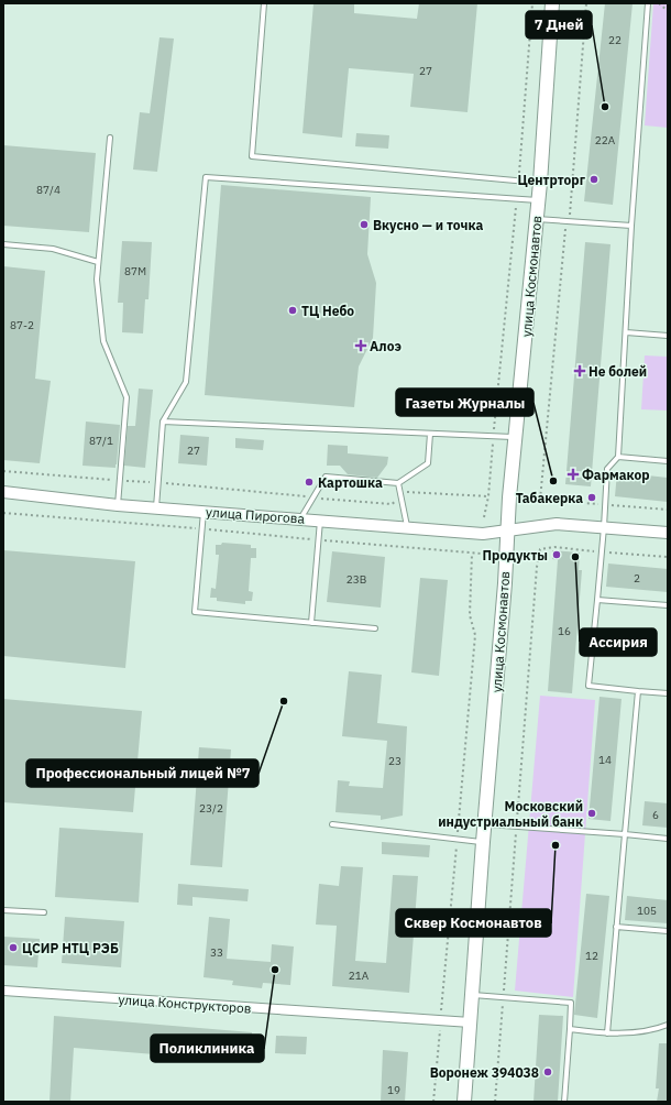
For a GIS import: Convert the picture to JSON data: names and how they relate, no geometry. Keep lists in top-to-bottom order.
{
  "streets": {
    "main road": ["улица Космонавтов"],
    "street": ["улица Пирогова", "улица Конструкторов"]
  },
  "crossings": [
    ["улица Космонавтов", "улица Пирогова"],
    ["улица Космонавтов", "улица Конструкторов"]
  ],
  "places": {
    "other": [
      "7 Дней",
      "Центрторг",
      "Вкусно — и точка",
      "ТЦ Небо",
      "Газеты Журналы",
      "Картошка",
      "Табакерка",
      "Продукты",
      "Ассирия",
      "Профессиональный лицей №7",
      "Московский индустриальный банк",
      "Сквер Космонавтов",
      "ЦСИР НТЦ РЭБ",
      "Поликлиника",
      "Воронеж 394038"
    ],
    "health": ["Алоэ", "Не болей", "Фармакор"]
  },
  "house_numbers": [
    "22",
    "27",
    "22А",
    "87/4",
    "87М",
    "87-2",
    "87/1",
    "27",
    "2",
    "23В",
    "16",
    "14",
    "23",
    "23/2",
    "6",
    "105",
    "33",
    "12",
    "21А",
    "19"
  ]
}
